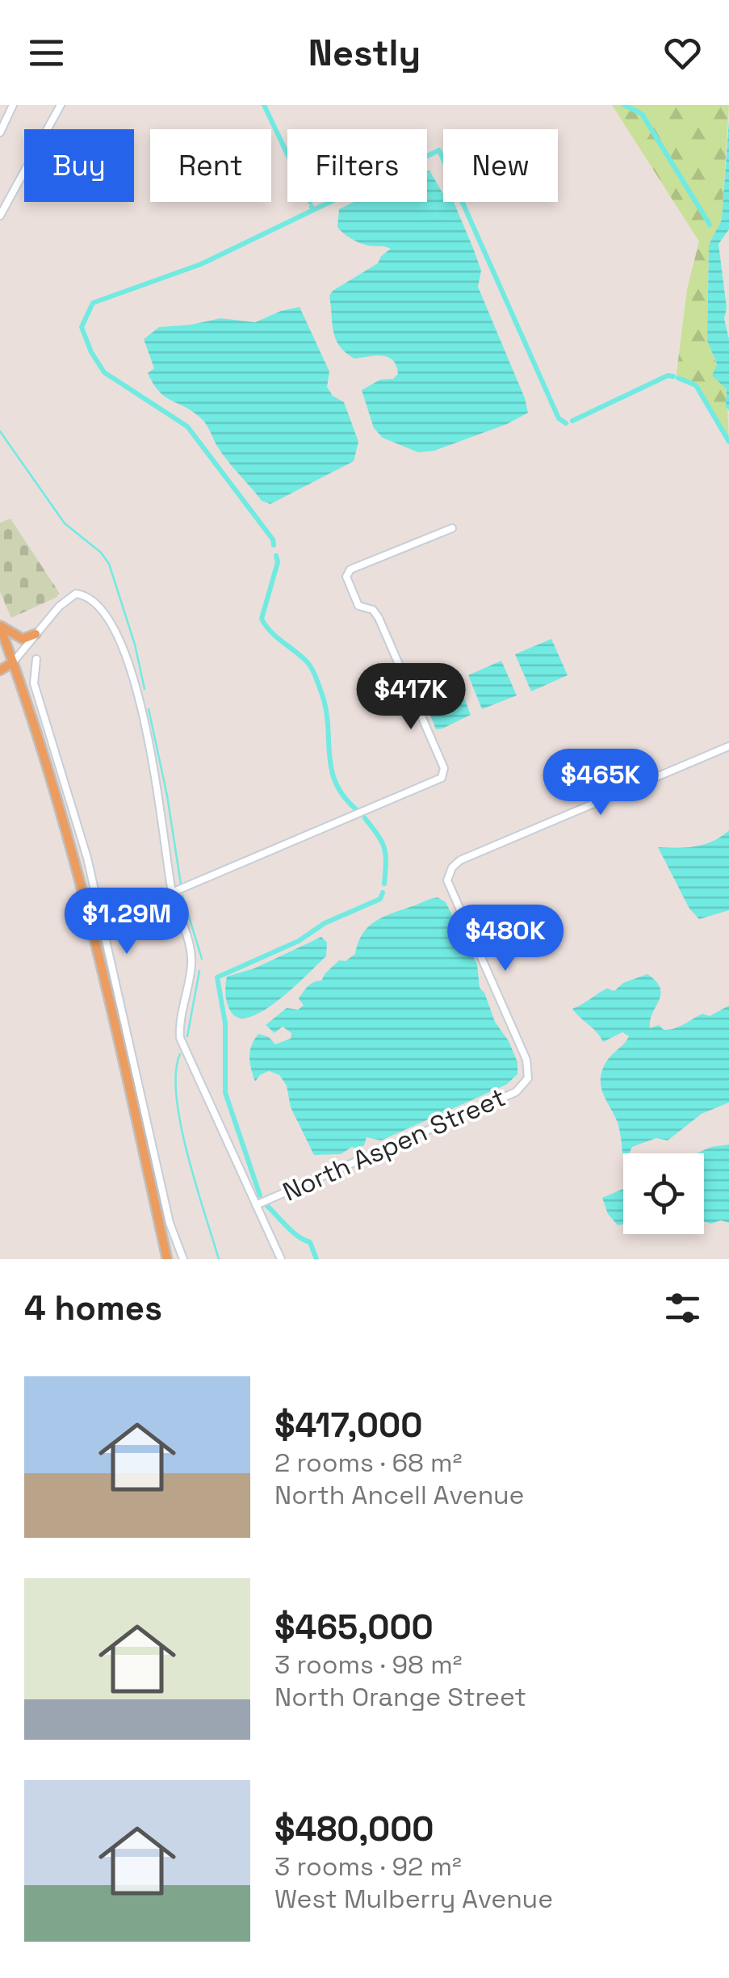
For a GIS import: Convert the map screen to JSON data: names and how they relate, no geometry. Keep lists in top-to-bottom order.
{
  "streets": {
    "street": ["North Aspen Street"]
  },
  "page": {
    "header": "Nestly",
    "chip": [
      "Buy",
      "Rent",
      "Filters",
      "New"
    ],
    "price": [
      "$417K",
      "$465K",
      "$1.29M",
      "$480K"
    ],
    "heading": "4 homes",
    "list": [
      {
        "name": "$417,000",
        "note": "2 rooms · 68 m² · North Ancell Avenue"
      },
      {
        "name": "$465,000",
        "note": "3 rooms · 98 m² · North Orange Street"
      },
      {
        "name": "$480,000",
        "note": "3 rooms · 92 m² · West Mulberry Avenue"
      }
    ]
  }
}
